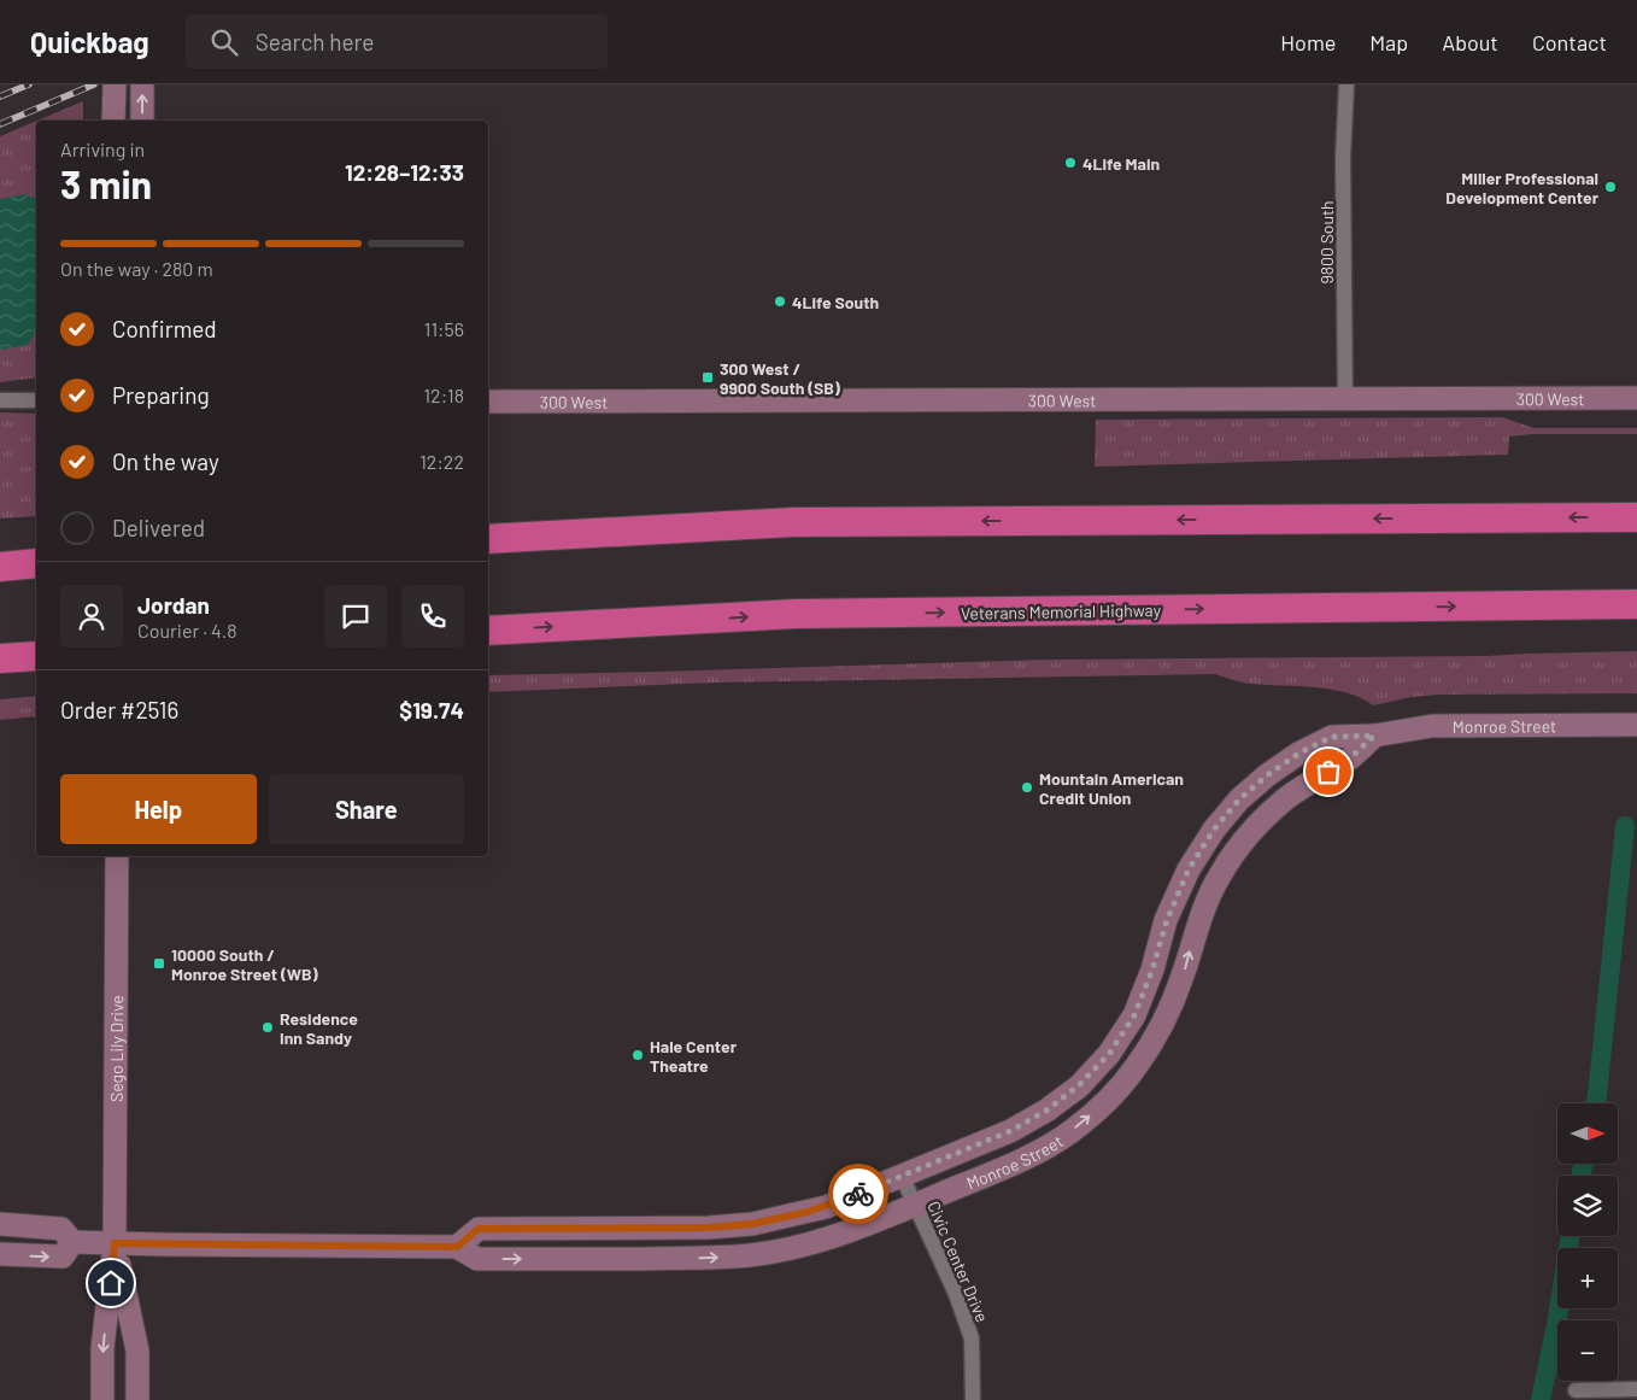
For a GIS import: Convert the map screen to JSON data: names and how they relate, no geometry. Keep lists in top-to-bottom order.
{
  "streets": {
    "highway": ["Veterans Memorial Highway"],
    "street": [
      "9800 South",
      "300 West",
      "Monroe Street",
      "Sego Lily Drive",
      "Civic Center Drive"
    ]
  },
  "crossings": [
    ["9800 South", "300 West"],
    ["Monroe Street", "Sego Lily Drive"],
    ["Monroe Street", "Civic Center Drive"]
  ],
  "places": {
    "other": [
      "4Life Main",
      "Miller Professional Development Center",
      "4Life South",
      "Mountain American Credit Union",
      "Residence Inn Sandy",
      "Hale Center Theatre"
    ],
    "transit": ["300 West / 9900 South (SB)", "10000 South / Monroe Street (WB)"]
  },
  "north": "right",
  "page": {
    "header": "Quickbag",
    "search": "Search here",
    "nav": [
      "Home",
      "Map",
      "About",
      "Contact"
    ],
    "heading": ["3 min", "Arriving in", "12:28–12:33"],
    "panel": [
      "Jordan",
      "Courier · 4.8",
      "Order #2516",
      "$19.74"
    ],
    "bar": "On the way · 280 m",
    "list": [
      ["Confirmed", "11:56"],
      ["Preparing", "12:18"],
      ["On the way", "12:22"],
      "Delivered"
    ],
    "buttons": ["Help", "Share"],
    "map_buttons": ["+", "−"]
  }
}
